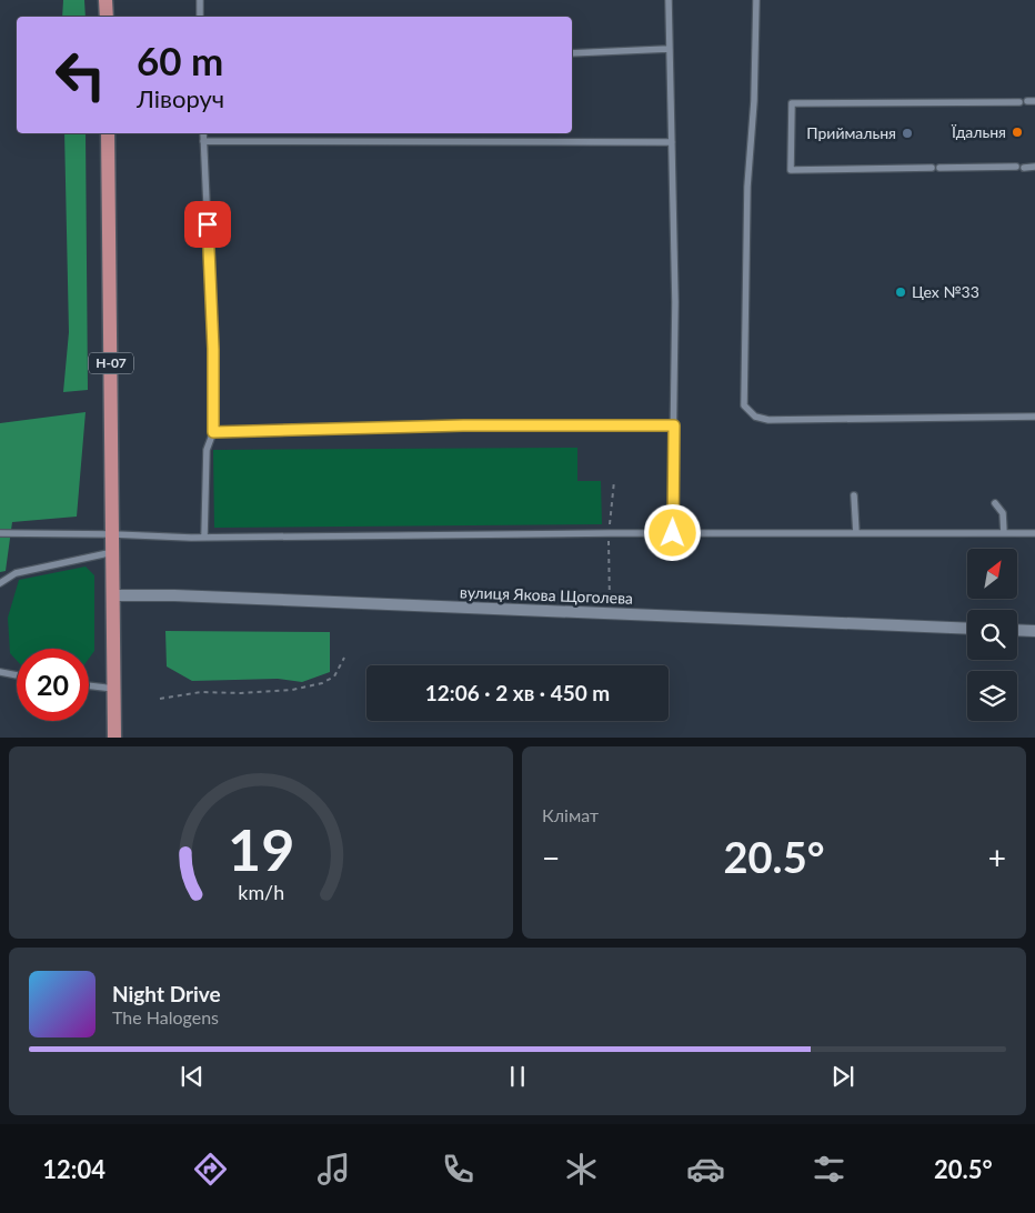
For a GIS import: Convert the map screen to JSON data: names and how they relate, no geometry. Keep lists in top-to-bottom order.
{
  "streets": {
    "main road": ["Н-07"],
    "street": ["вулиця Якова Щоголева"]
  },
  "crossings": [
    ["Н-07", "вулиця Якова Щоголева"]
  ],
  "places": ["Їдальня", "Приймальня", "Цех №33"],
  "north": "top right",
  "page": {
    "turn": ["60 m", "Ліворуч"],
    "limit": "20",
    "trip": "12:06 · 2 хв · 450 m",
    "tile": "Клімат",
    "heat": ["−", "20.5°", "+"],
    "song": ["Night Drive", "The Halogens"],
    "tabs": ["12:04", "20.5°"],
    "gauge": ["19", "km/h"]
  }
}
